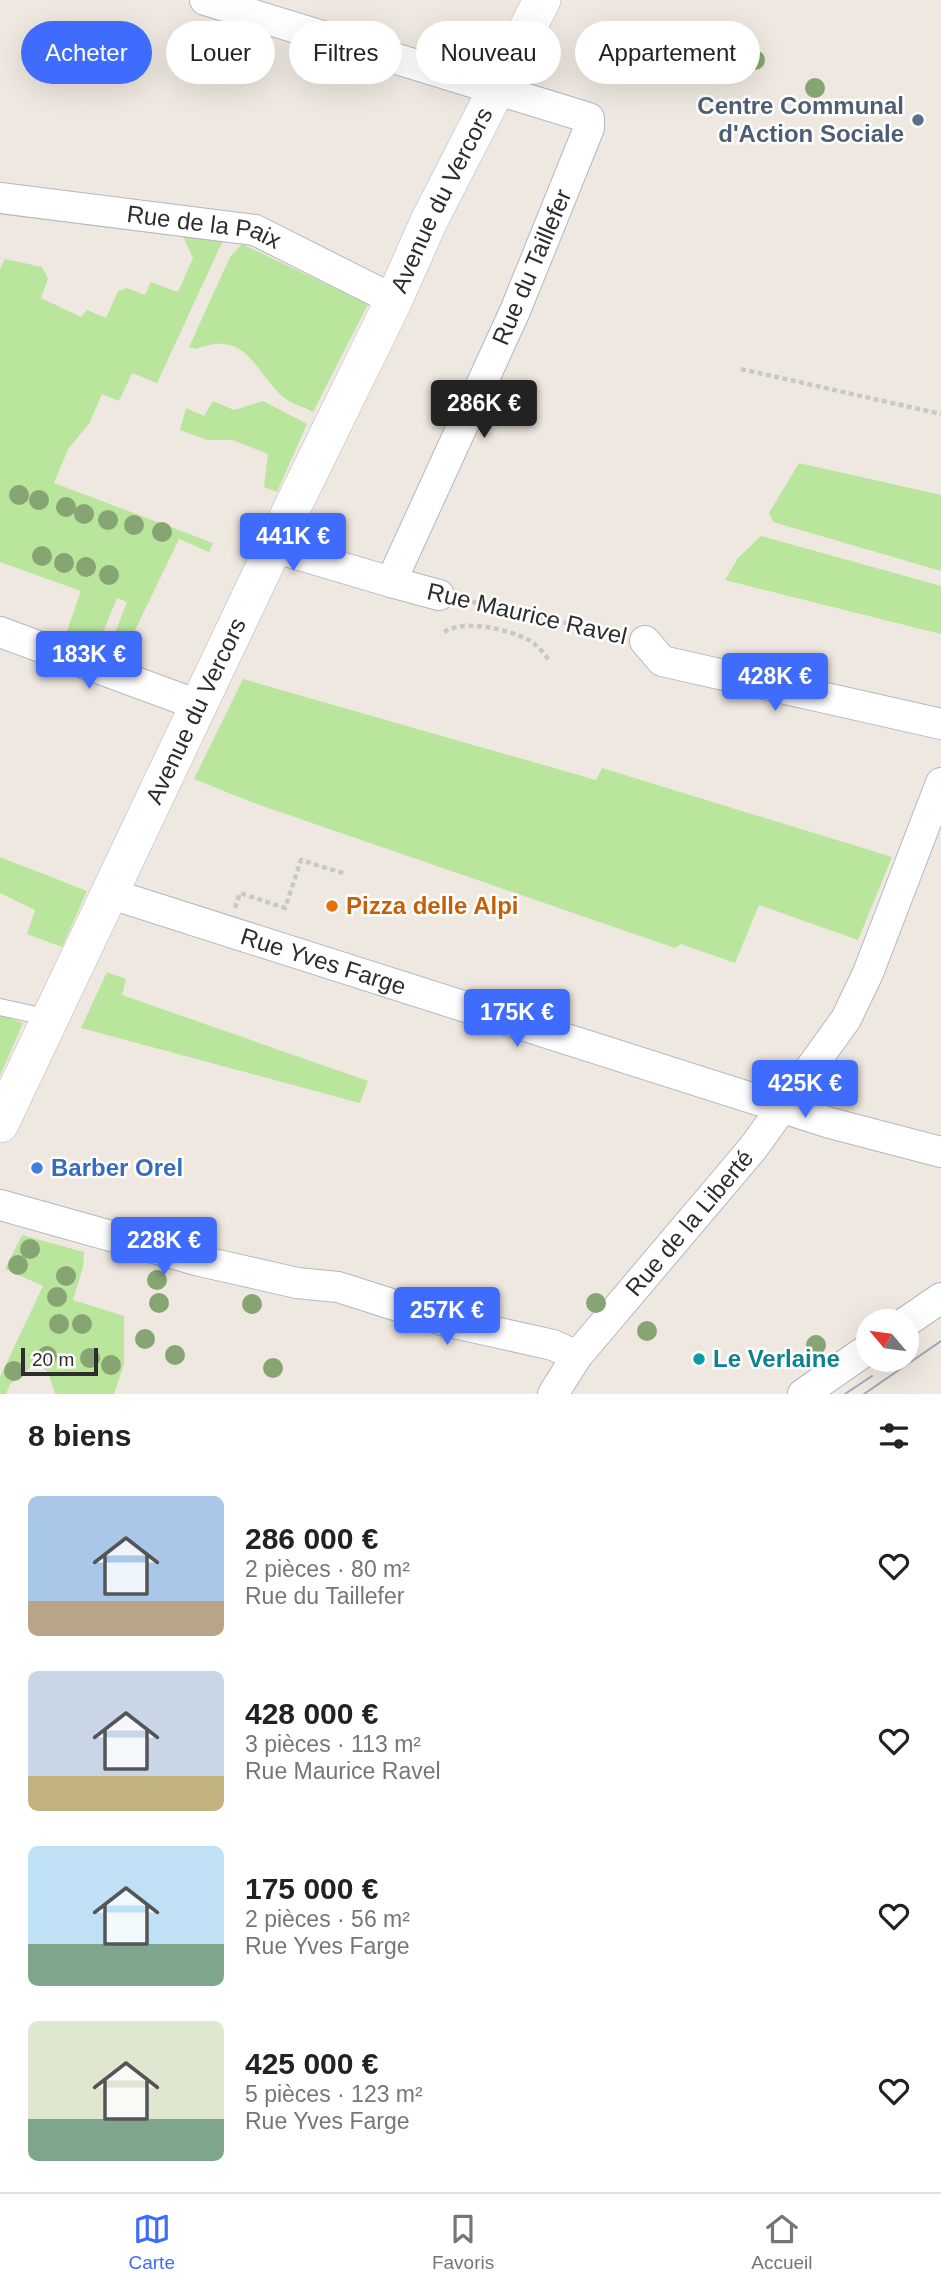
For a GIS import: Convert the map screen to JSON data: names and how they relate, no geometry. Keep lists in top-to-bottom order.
{
  "streets": {
    "street": [
      "Avenue du Vercors",
      "Rue de la Paix",
      "Rue du Taillefer",
      "Rue Maurice Ravel",
      "Rue Yves Farge",
      "Rue de la Liberté"
    ]
  },
  "crossings": [
    ["Avenue du Vercors", "Rue de la Paix"],
    ["Avenue du Vercors", "Rue du Taillefer"],
    ["Avenue du Vercors", "Rue Yves Farge"],
    ["Rue du Taillefer", "Rue Maurice Ravel"],
    ["Rue Yves Farge", "Rue de la Liberté"]
  ],
  "places": [
    "Centre Communal d'Action Sociale",
    "Pizza delle Alpi",
    "Barber Orel",
    "Le Verlaine"
  ],
  "scale_bar": "20 m",
  "north": "top left",
  "page": {
    "chip": [
      "Acheter",
      "Louer",
      "Filtres",
      "Nouveau",
      "Appartement"
    ],
    "price": [
      "286K €",
      "441K €",
      "183K €",
      "428K €",
      "175K €",
      "425K €",
      "228K €",
      "257K €"
    ],
    "scale": "20 m",
    "heading": "8 biens",
    "list": [
      {
        "name": "286 000 €",
        "note": "2 pièces · 80 m² · Rue du Taillefer"
      },
      {
        "name": "428 000 €",
        "note": "3 pièces · 113 m² · Rue Maurice Ravel"
      },
      {
        "name": "175 000 €",
        "note": "2 pièces · 56 m² · Rue Yves Farge"
      },
      {
        "name": "425 000 €",
        "note": "5 pièces · 123 m² · Rue Yves Farge"
      }
    ],
    "tabs": ["Carte", "Favoris", "Accueil"]
  }
}
